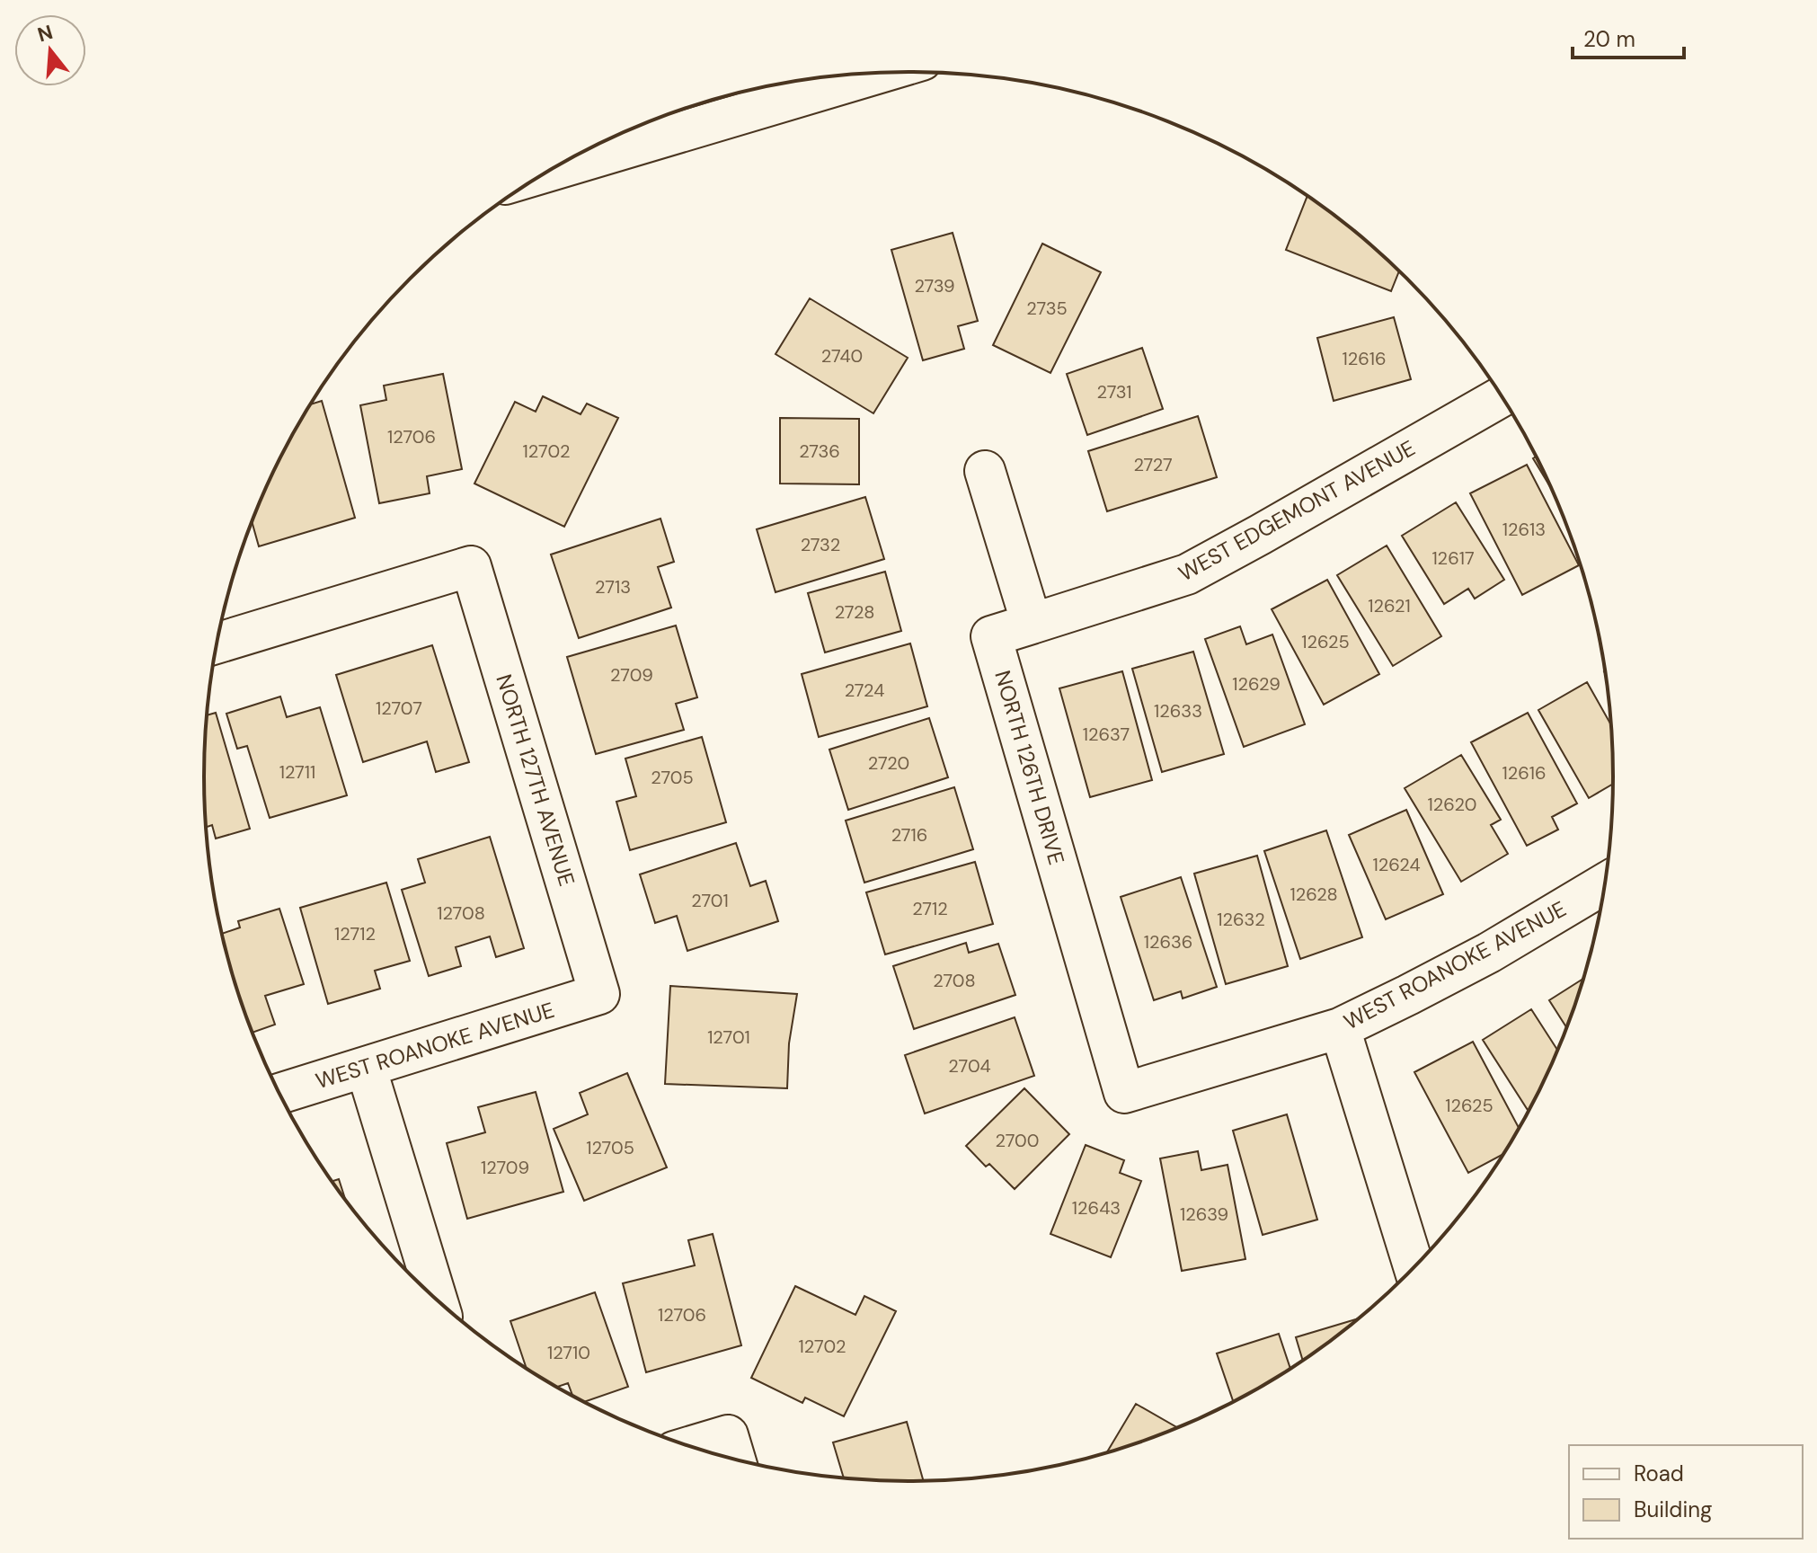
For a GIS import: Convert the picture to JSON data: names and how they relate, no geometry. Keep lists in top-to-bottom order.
{
  "streets": {
    "street": [
      "WEST EDGEMONT AVENUE",
      "NORTH 126TH DRIVE",
      "NORTH 127TH AVENUE",
      "WEST ROANOKE AVENUE"
    ]
  },
  "crossings": [
    ["WEST EDGEMONT AVENUE", "NORTH 126TH DRIVE"],
    ["NORTH 126TH DRIVE", "WEST ROANOKE AVENUE"],
    ["NORTH 127TH AVENUE", "WEST ROANOKE AVENUE"]
  ],
  "house_numbers": [
    "2739",
    "2735",
    "2740",
    "12616",
    "2731",
    "12706",
    "12702",
    "2736",
    "2727",
    "12613",
    "2732",
    "12617",
    "2713",
    "12621",
    "2728",
    "12625",
    "2709",
    "12629",
    "2724",
    "12707",
    "12633",
    "12637",
    "2720",
    "12711",
    "12616",
    "2705",
    "12620",
    "2716",
    "12624",
    "12628",
    "2701",
    "2712",
    "12708",
    "12632",
    "12712",
    "12636",
    "2708",
    "12701",
    "2704",
    "12625",
    "2700",
    "12705",
    "12709",
    "12643",
    "12639",
    "12706",
    "12702",
    "12710"
  ],
  "legend": ["Road", "Building"],
  "scale_bar": "20 m",
  "north": "top"
}
